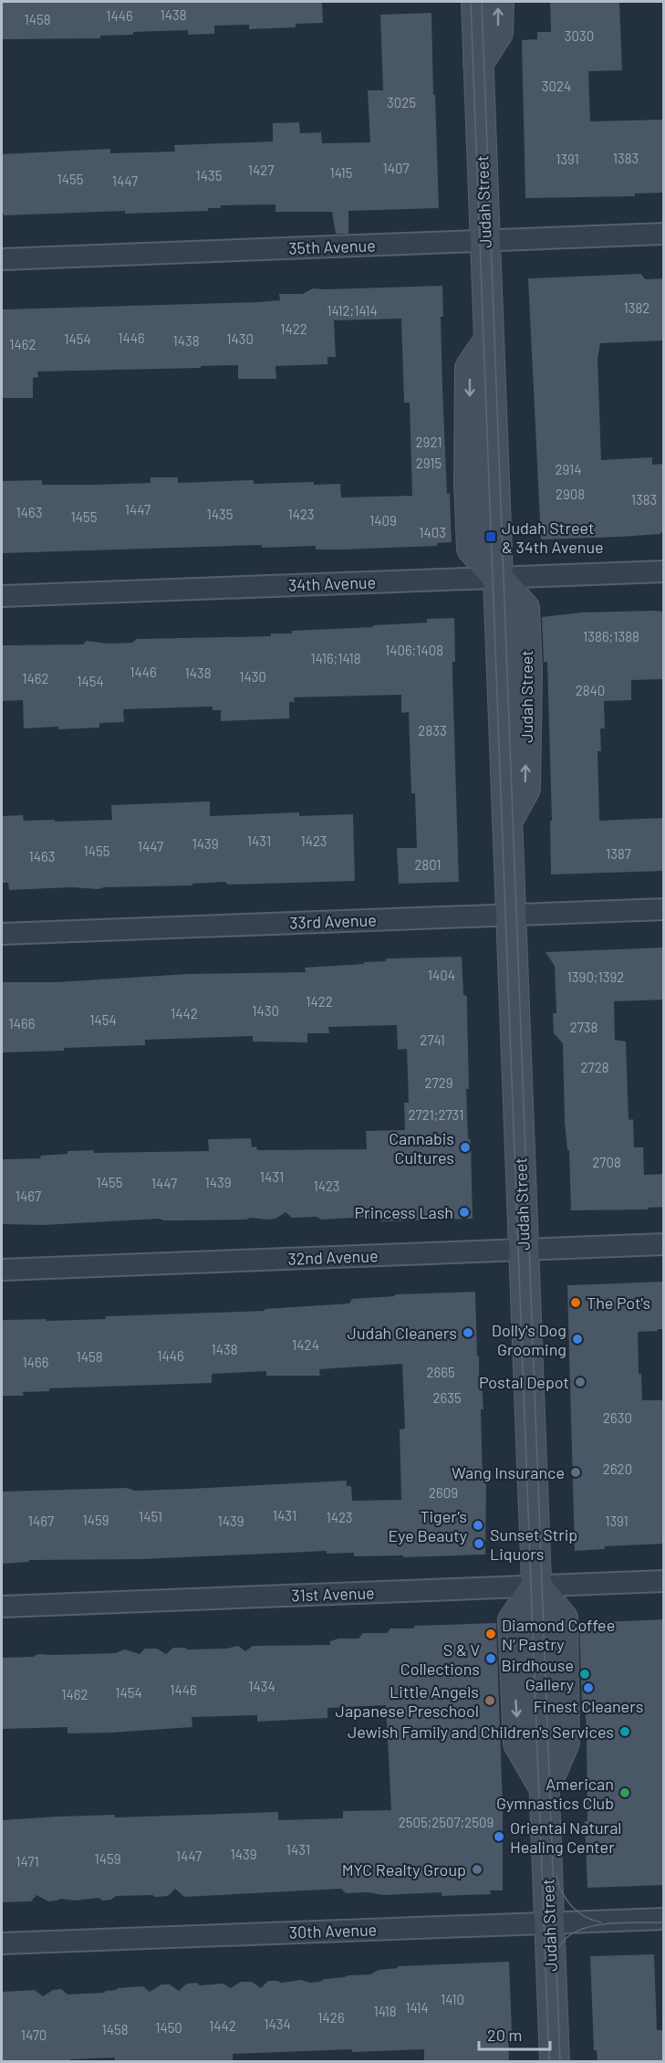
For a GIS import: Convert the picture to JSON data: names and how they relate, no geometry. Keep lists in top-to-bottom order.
{
  "streets": {
    "street": [
      "Judah Street",
      "35th Avenue",
      "34th Avenue",
      "33rd Avenue",
      "32nd Avenue",
      "31st Avenue",
      "30th Avenue"
    ]
  },
  "crossings": [
    ["Judah Street", "35th Avenue"],
    ["Judah Street", "34th Avenue"],
    ["Judah Street", "33rd Avenue"],
    ["Judah Street", "32nd Avenue"],
    ["Judah Street", "31st Avenue"],
    ["Judah Street", "30th Avenue"]
  ],
  "places": {
    "transit": ["Judah Street & 34th Avenue"],
    "other": [
      "Cannabis Cultures",
      "Princess Lash",
      "The Pot's",
      "Judah Cleaners",
      "Dolly's Dog Grooming",
      "Postal Depot",
      "Wang Insurance",
      "Tiger's Eye Beauty",
      "Sunset Strip Liquors",
      "Diamond Coffee N’ Pastry",
      "S & V Collections",
      "Birdhouse Gallery",
      "Finest Cleaners",
      "Little Angels Japanese Preschool",
      "Jewish Family and Children's Services",
      "American Gymnastics Club",
      "Oriental Natural Healing Center",
      "MYC Realty Group"
    ]
  },
  "house_numbers": [
    "1438",
    "1446",
    "1458",
    "3030",
    "3024",
    "3025",
    "1383",
    "1391",
    "1407",
    "1427",
    "1415",
    "1435",
    "1455",
    "1447",
    "1382",
    "1412;1414",
    "1422",
    "1446",
    "1454",
    "1430",
    "1438",
    "1462",
    "2921",
    "2915",
    "2914",
    "2908",
    "1383",
    "1447",
    "1463",
    "1435",
    "1423",
    "1455",
    "1409",
    "1403",
    "1386;1388",
    "1406;1408",
    "1416;1418",
    "1446",
    "1438",
    "1430",
    "1462",
    "1454",
    "2840",
    "2833",
    "1431",
    "1423",
    "1439",
    "1447",
    "1455",
    "1387",
    "1463",
    "2801",
    "1404",
    "1390;1392",
    "1422",
    "1430",
    "1442",
    "1454",
    "1466",
    "2738",
    "2741",
    "2728",
    "2729",
    "2721;2731",
    "2708",
    "1431",
    "1455",
    "1439",
    "1447",
    "1423",
    "1467",
    "1424",
    "1438",
    "1446",
    "1458",
    "1466",
    "2665",
    "2635",
    "2630",
    "2620",
    "2609",
    "1431",
    "1451",
    "1423",
    "1459",
    "1467",
    "1439",
    "1391",
    "1434",
    "1446",
    "1454",
    "1462",
    "2505;2507;2509",
    "1431",
    "1439",
    "1447",
    "1459",
    "1471",
    "1410",
    "1414",
    "1418",
    "1426",
    "1434",
    "1442",
    "1450",
    "1458",
    "1470"
  ],
  "scale_bar": "20 m"
}
